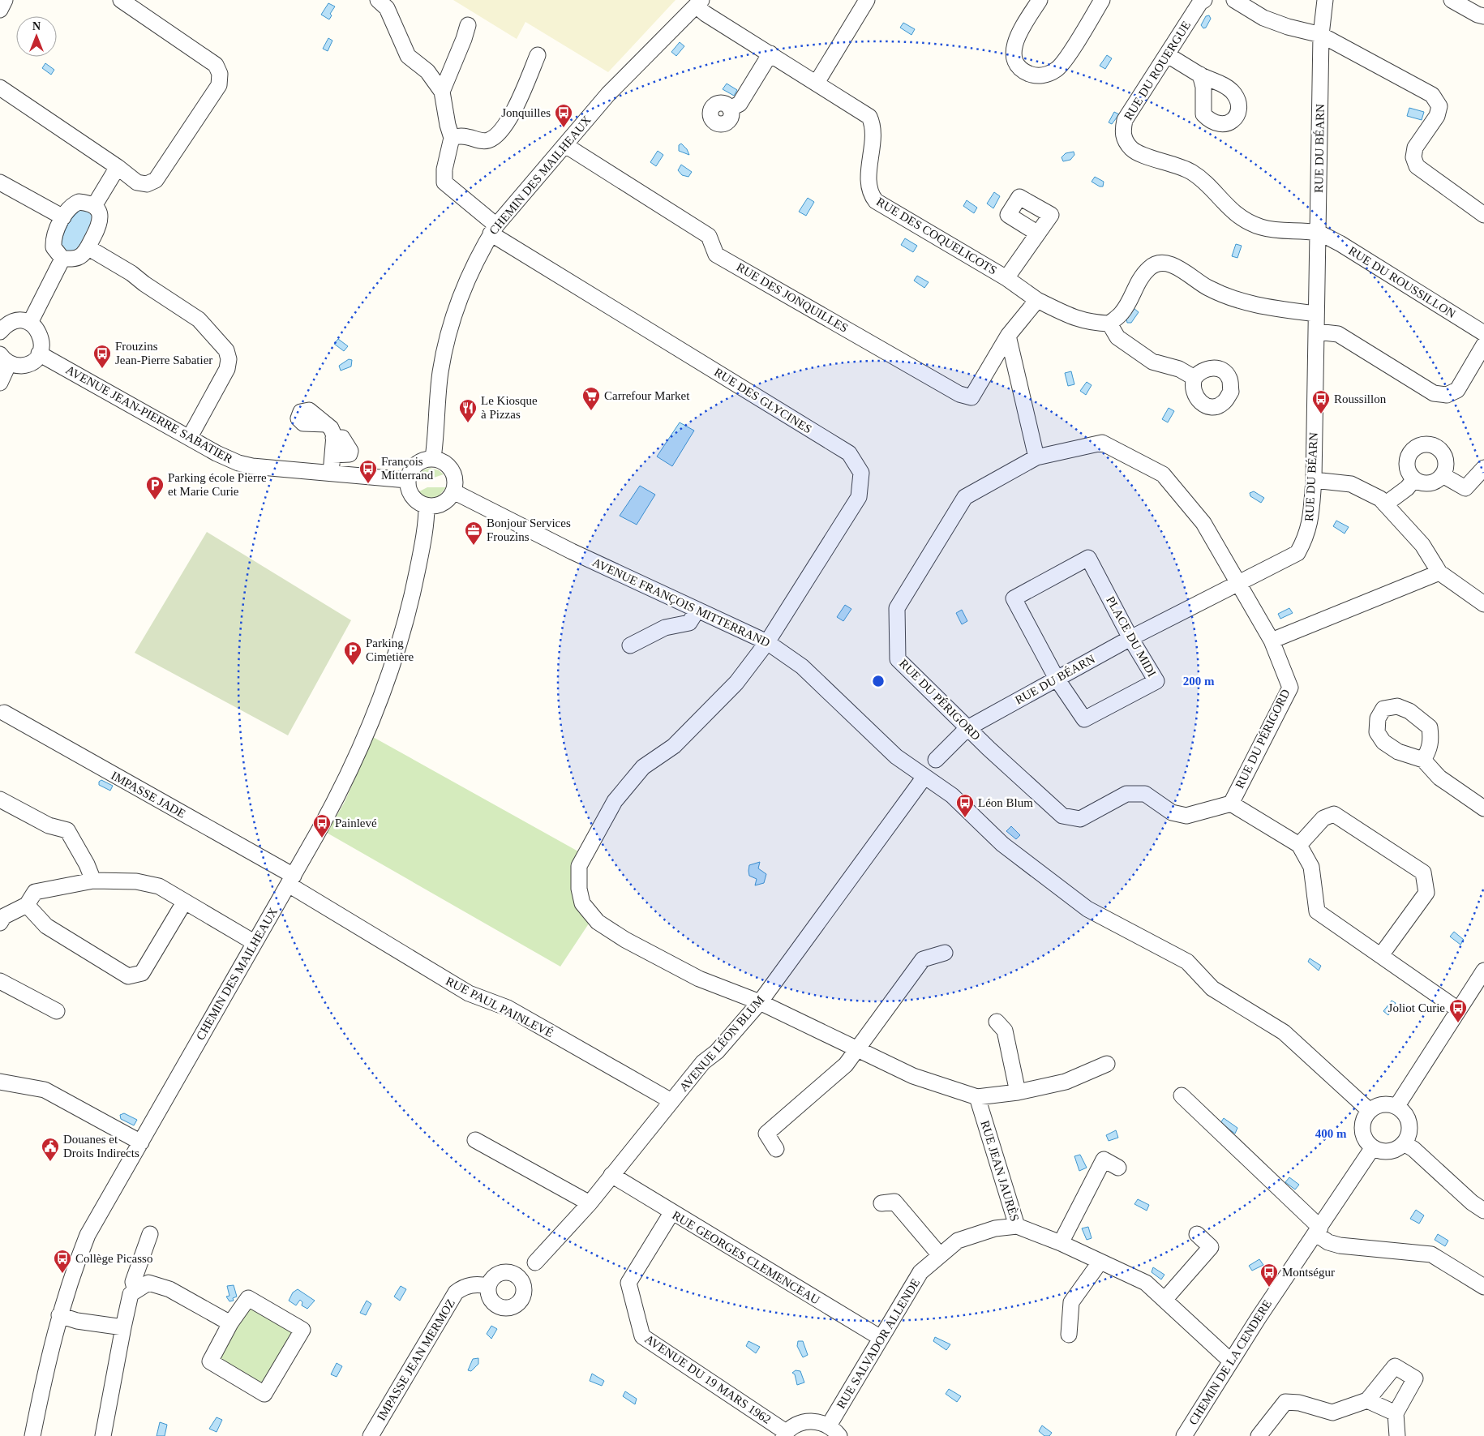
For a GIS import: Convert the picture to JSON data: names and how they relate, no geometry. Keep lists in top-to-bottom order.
{
  "streets": {
    "street": [
      "RUE DU ROUERGUE",
      "RUE DU BÉARN",
      "CHEMIN DES MAILHEAUX",
      "RUE DES COQUELICOTS",
      "RUE DU ROUSSILLON",
      "RUE DES JONQUILLES",
      "RUE DES GLYCINES",
      "AVENUE JEAN-PIERRE SABATIER",
      "AVENUE FRANÇOIS MITTERRAND",
      "PLACE DU MIDI",
      "RUE DU PÉRIGORD",
      "IMPASSE JADE",
      "RUE PAUL PAINLEVÉ",
      "AVENUE LÉON BLUM",
      "RUE JEAN JAURÈS",
      "RUE GEORGES CLEMENCEAU",
      "RUE SALVADOR ALLENDE",
      "IMPASSE JEAN MERMOZ",
      "CHEMIN DE LA CENDERE",
      "AVENUE DU 19 MARS 1962"
    ]
  },
  "crossings": [
    ["RUE DU ROUERGUE", "RUE DU BÉARN"],
    ["RUE DU ROUERGUE", "RUE DU ROUSSILLON"],
    ["RUE DU BÉARN", "RUE DU ROUSSILLON"],
    ["RUE DU BÉARN", "PLACE DU MIDI"],
    ["RUE DU BÉARN", "RUE DU PÉRIGORD"],
    ["CHEMIN DES MAILHEAUX", "RUE DES COQUELICOTS"],
    ["CHEMIN DES MAILHEAUX", "RUE DES JONQUILLES"],
    ["CHEMIN DES MAILHEAUX", "RUE DES GLYCINES"],
    ["CHEMIN DES MAILHEAUX", "AVENUE JEAN-PIERRE SABATIER"],
    ["CHEMIN DES MAILHEAUX", "AVENUE FRANÇOIS MITTERRAND"],
    ["CHEMIN DES MAILHEAUX", "IMPASSE JADE"],
    ["CHEMIN DES MAILHEAUX", "RUE PAUL PAINLEVÉ"],
    ["RUE DES GLYCINES", "AVENUE FRANÇOIS MITTERRAND"],
    ["RUE DES GLYCINES", "AVENUE LÉON BLUM"],
    ["AVENUE JEAN-PIERRE SABATIER", "AVENUE FRANÇOIS MITTERRAND"],
    ["AVENUE FRANÇOIS MITTERRAND", "AVENUE LÉON BLUM"],
    ["AVENUE FRANÇOIS MITTERRAND", "CHEMIN DE LA CENDERE"],
    ["IMPASSE JADE", "RUE PAUL PAINLEVÉ"],
    ["RUE PAUL PAINLEVÉ", "AVENUE LÉON BLUM"],
    ["AVENUE LÉON BLUM", "RUE GEORGES CLEMENCEAU"],
    ["RUE JEAN JAURÈS", "RUE SALVADOR ALLENDE"],
    ["RUE JEAN JAURÈS", "CHEMIN DE LA CENDERE"],
    ["RUE GEORGES CLEMENCEAU", "RUE SALVADOR ALLENDE"],
    ["RUE GEORGES CLEMENCEAU", "AVENUE DU 19 MARS 1962"],
    ["RUE SALVADOR ALLENDE", "AVENUE DU 19 MARS 1962"]
  ],
  "places": {
    "bus stop": [
      "Jonquilles",
      "Frouzins Jean-Pierre Sabatier",
      "Roussillon",
      "François Mitterrand",
      "Léon Blum",
      "Painlevé",
      "Joliot Curie",
      "Collège Picasso",
      "Montségur"
    ],
    "supermarket": ["Carrefour Market"],
    "restaurant": ["Le Kiosque à Pizzas"],
    "parking": ["Parking école Pierre et Marie Curie", "Parking Cimetière"],
    "office": ["Bonjour Services Frouzins"],
    "public building": ["Douanes et Droits Indirects"]
  },
  "north": "top",
  "rings": ["200 m", "400 m"]
}
